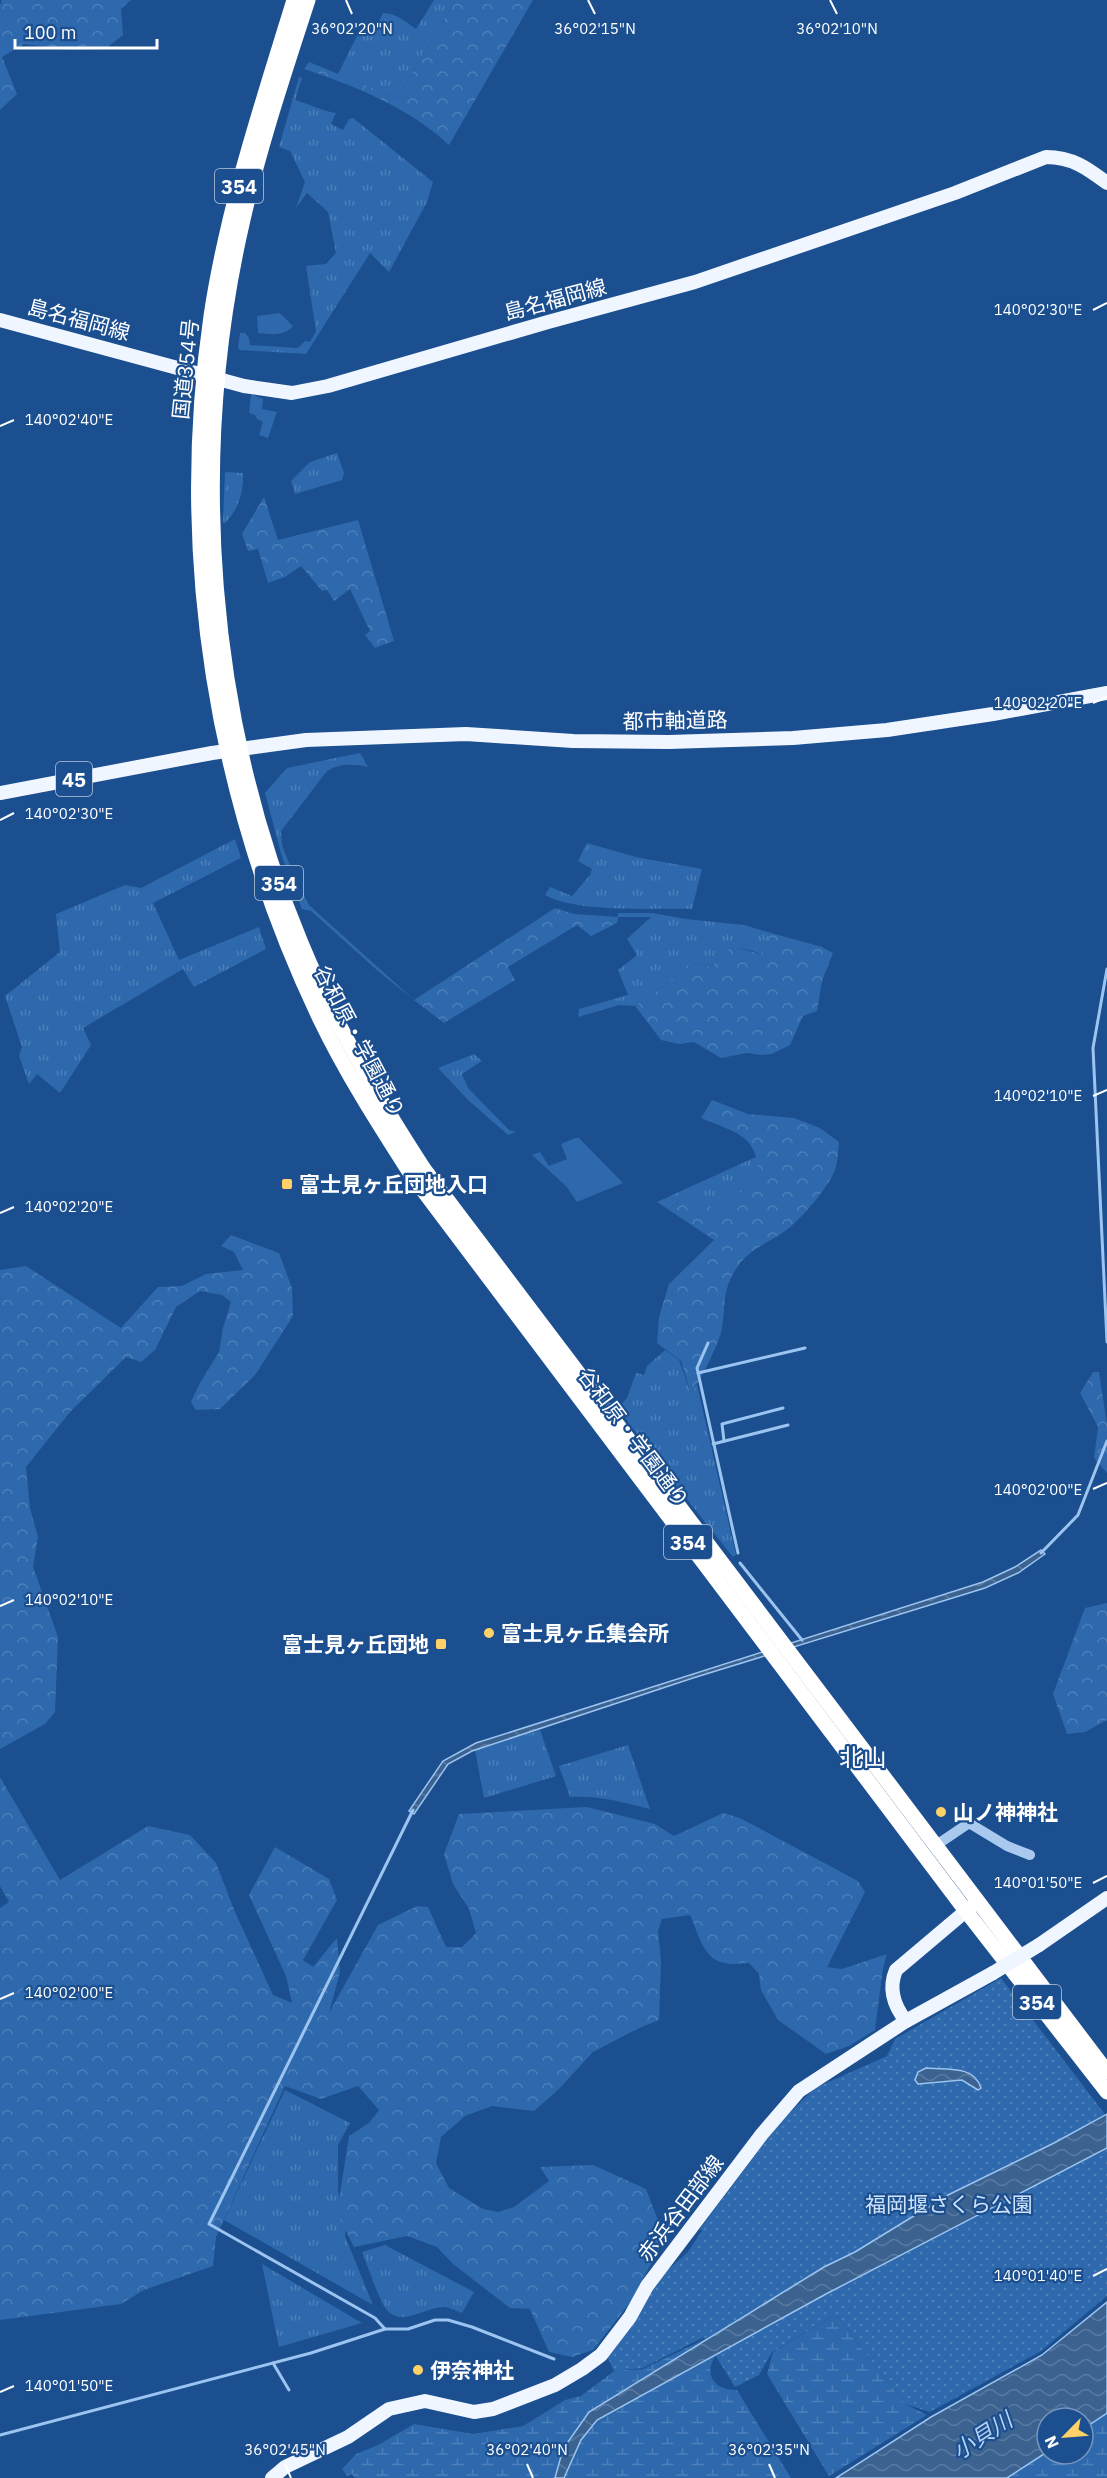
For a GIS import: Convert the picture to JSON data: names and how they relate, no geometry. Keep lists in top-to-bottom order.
{
  "streets": {
    "highway": ["354", "国道354号", "谷和原・学園通り"],
    "main road": [
      "島名福岡線",
      "都市軸道路",
      "45",
      "赤浜谷田部線"
    ]
  },
  "crossings": [
    ["島名福岡線", "国道354号"],
    ["国道354号", "都市軸道路"],
    ["国道354号", "45"],
    ["国道354号", "谷和原・学園通り"],
    ["都市軸道路", "45"],
    ["都市軸道路", "谷和原・学園通り"],
    ["45", "谷和原・学園通り"]
  ],
  "districts": ["北山"],
  "water": ["小貝川"],
  "parks": ["福岡堰さくら公園"],
  "places": {
    "transit": ["富士見ヶ丘団地入口", "富士見ヶ丘団地"],
    "other": ["富士見ヶ丘集会所", "山ノ神神社", "伊奈神社"]
  },
  "scale_bar": "100 m",
  "north": "bottom left",
  "coordinates": [
    "36°02'20\"N",
    "36°02'10\"N",
    "36°02'15\"N",
    "140°02'30\"E",
    "140°02'40\"E",
    "140°02'20\"E",
    "140°02'10\"E",
    "140°02'00\"E",
    "140°01'50\"E",
    "140°01'40\"E",
    "36°02'45\"N",
    "36°02'40\"N",
    "36°02'35\"N"
  ]
}
